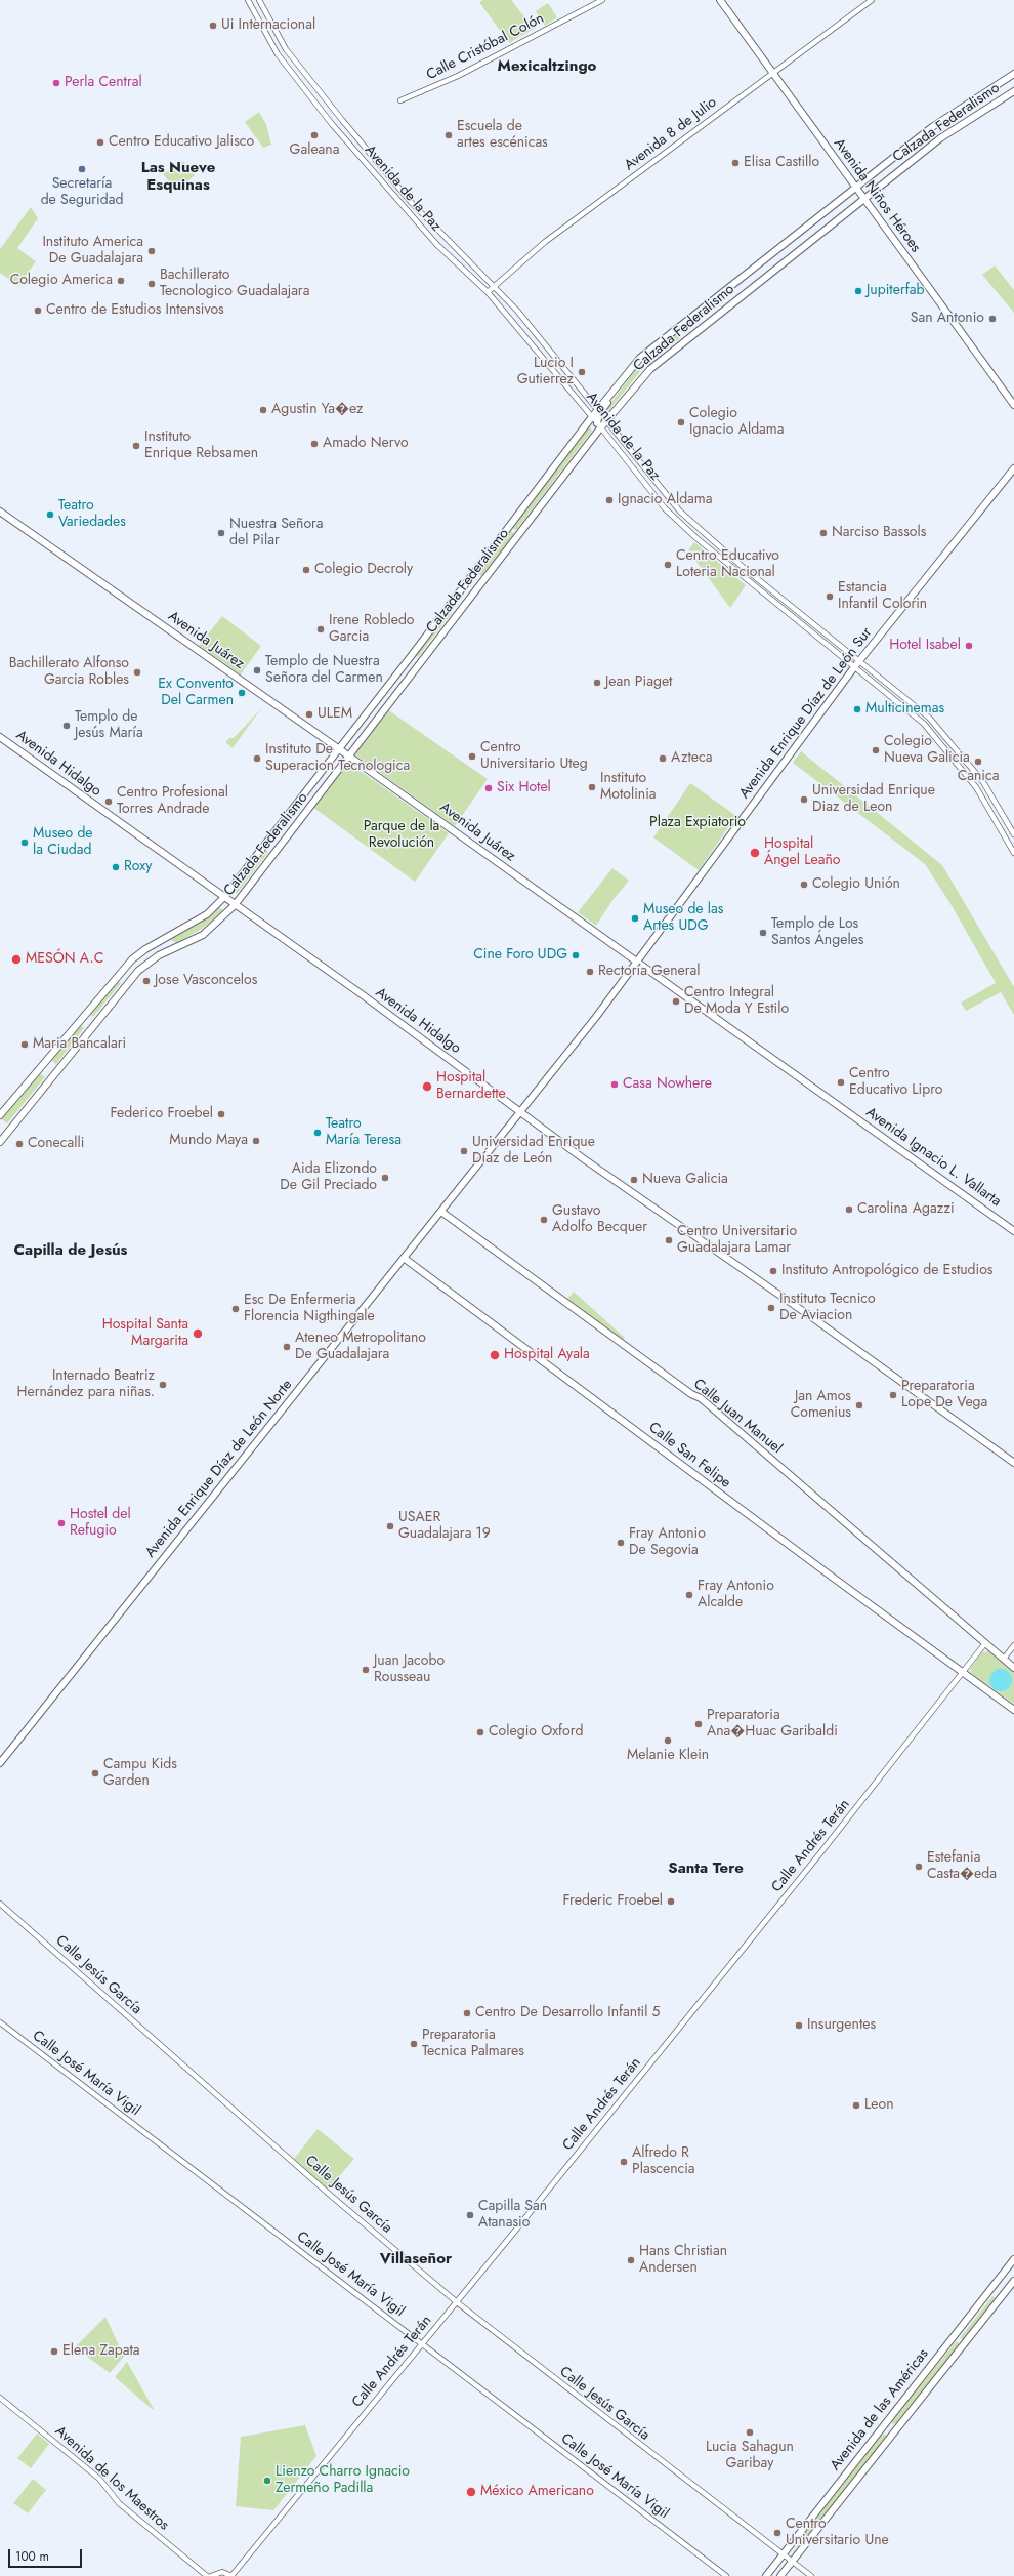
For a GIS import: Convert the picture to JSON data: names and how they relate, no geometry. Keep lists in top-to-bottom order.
{
  "streets": {
    "main road": [
      "Calzada Federalismo",
      "Avenida Niños Héroes",
      "Avenida Juárez",
      "Avenida Enrique Díaz de León Sur",
      "Avenida Hidalgo",
      "Avenida Ignacio L. Vallarta",
      "Calle Juan Manuel",
      "Calle San Felipe",
      "Avenida Enrique Díaz de León Norte",
      "Avenida de las Américas"
    ],
    "street": [
      "Calle Cristóbal Colón",
      "Avenida 8 de Julio",
      "Avenida de la Paz",
      "Calle Andrés Terán",
      "Calle Jesús García",
      "Calle José María Vigil",
      "Avenida de los Maestros"
    ]
  },
  "crossings": [
    ["Calzada Federalismo", "Avenida de la Paz"],
    ["Calzada Federalismo", "Avenida Niños Héroes"],
    ["Calzada Federalismo", "Avenida Juárez"],
    ["Calzada Federalismo", "Avenida Hidalgo"],
    ["Avenida 8 de Julio", "Avenida de la Paz"],
    ["Avenida 8 de Julio", "Avenida Niños Héroes"],
    ["Avenida de la Paz", "Avenida Enrique Díaz de León Sur"],
    ["Avenida Juárez", "Avenida Enrique Díaz de León Sur"],
    ["Avenida Juárez", "Avenida Ignacio L. Vallarta"],
    ["Avenida Enrique Díaz de León Sur", "Avenida Ignacio L. Vallarta"],
    ["Avenida Enrique Díaz de León Sur", "Avenida Enrique Díaz de León Norte"],
    ["Avenida Hidalgo", "Avenida Enrique Díaz de León Norte"],
    ["Calle Juan Manuel", "Avenida Enrique Díaz de León Norte"],
    ["Calle Juan Manuel", "Calle Andrés Terán"],
    ["Calle San Felipe", "Avenida Enrique Díaz de León Norte"],
    ["Calle San Felipe", "Calle Andrés Terán"],
    ["Calle Andrés Terán", "Calle Jesús García"],
    ["Calle Andrés Terán", "Calle José María Vigil"],
    ["Calle Jesús García", "Avenida de las Américas"]
  ],
  "districts": [
    "Mexicaltzingo",
    "Las Nueve Esquinas",
    "Capilla de Jesús",
    "Santa Tere",
    "Villaseñor"
  ],
  "parks": ["Plaza Expiatorio", "Parque de la Revolución"],
  "places": [
    "Ui Internacional",
    "Perla Central",
    "Galeana",
    "Escuela de artes escénicas",
    "Centro Educativo Jalisco",
    "Elisa Castillo",
    "Secretaría de Seguridad",
    "Instituto America De Guadalajara",
    "Colegio America",
    "Bachillerato Tecnologico Guadalajara",
    "Jupiterfab",
    "Centro de Estudios Intensivos",
    "San Antonio",
    "Lucio I Gutierrez",
    "Agustin Ya�ez",
    "Colegio Ignacio Aldama",
    "Amado Nervo",
    "Instituto Enrique Rebsamen",
    "Ignacio Aldama",
    "Teatro Variedades",
    "Nuestra Señora del Pilar",
    "Narciso Bassols",
    "Centro Educativo Loteria Nacional",
    "Colegio Decroly",
    "Estancia Infantil Colorin",
    "Irene Robledo Garcia",
    "Hotel Isabel",
    "Templo de Nuestra Señora del Carmen",
    "Bachillerato Alfonso Garcia Robles",
    "Jean Piaget",
    "Ex Convento Del Carmen",
    "Multicinemas",
    "ULEM",
    "Templo de Jesús María",
    "Colegio Nueva Galicia",
    "Centro Universitario Uteg",
    "Instituto De Superacion Tecnologica",
    "Azteca",
    "Canica",
    "Instituto Motolinia",
    "Six Hotel",
    "Universidad Enrique Diaz de Leon",
    "Centro Profesional Torres Andrade",
    "Museo de la Ciudad",
    "Hospital Ángel Leaño",
    "Roxy",
    "Colegio Unión",
    "Museo de las Artes UDG",
    "Templo de Los Santos Ángeles",
    "Cine Foro UDG",
    "MESÓN A.C",
    "Rectoría General",
    "Jose Vasconcelos",
    "Centro Integral De Moda Y Estilo",
    "Maria Bancalari",
    "Centro Educativo Lipro",
    "Casa Nowhere",
    "Hospital Bernardette",
    "Federico Froebel",
    "Teatro María Teresa",
    "Mundo Maya",
    "Conecalli",
    "Universidad Enrique Díaz de León",
    "Aida Elizondo De Gil Preciado",
    "Nueva Galicia",
    "Carolina Agazzi",
    "Gustavo Adolfo Becquer",
    "Centro Universitario Guadalajara Lamar",
    "Instituto Antropológico de Estudios",
    "Instituto Tecnico De Aviacion",
    "Esc De Enfermeria Florencia Nigthingale",
    "Hospital Santa Margarita",
    "Ateneo Metropolitano De Guadalajara",
    "Hospital Ayala",
    "Internado Beatriz Hernández para niñas.",
    "Preparatoria Lope De Vega",
    "Jan Amos Comenius",
    "Hostel del Refugio",
    "USAER Guadalajara 19",
    "Fray Antonio De Segovia",
    "Fray Antonio Alcalde",
    "Juan Jacobo Rousseau",
    "Preparatoria Ana�Huac Garibaldi",
    "Colegio Oxford",
    "Melanie Klein",
    "Campu Kids Garden",
    "Estefania Casta�eda",
    "Frederic Froebel",
    "Centro De Desarrollo Infantil 5",
    "Insurgentes",
    "Preparatoria Tecnica Palmares",
    "Leon",
    "Alfredo R Plascencia",
    "Capilla San Atanasio",
    "Hans Christian Andersen",
    "Elena Zapata",
    "Lucia Sahagun Garibay",
    "Lienzo Charro Ignacio Zermeño Padilla",
    "México Americano",
    "Centro Universitario Une"
  ],
  "scale_bar": "100 m"
}
